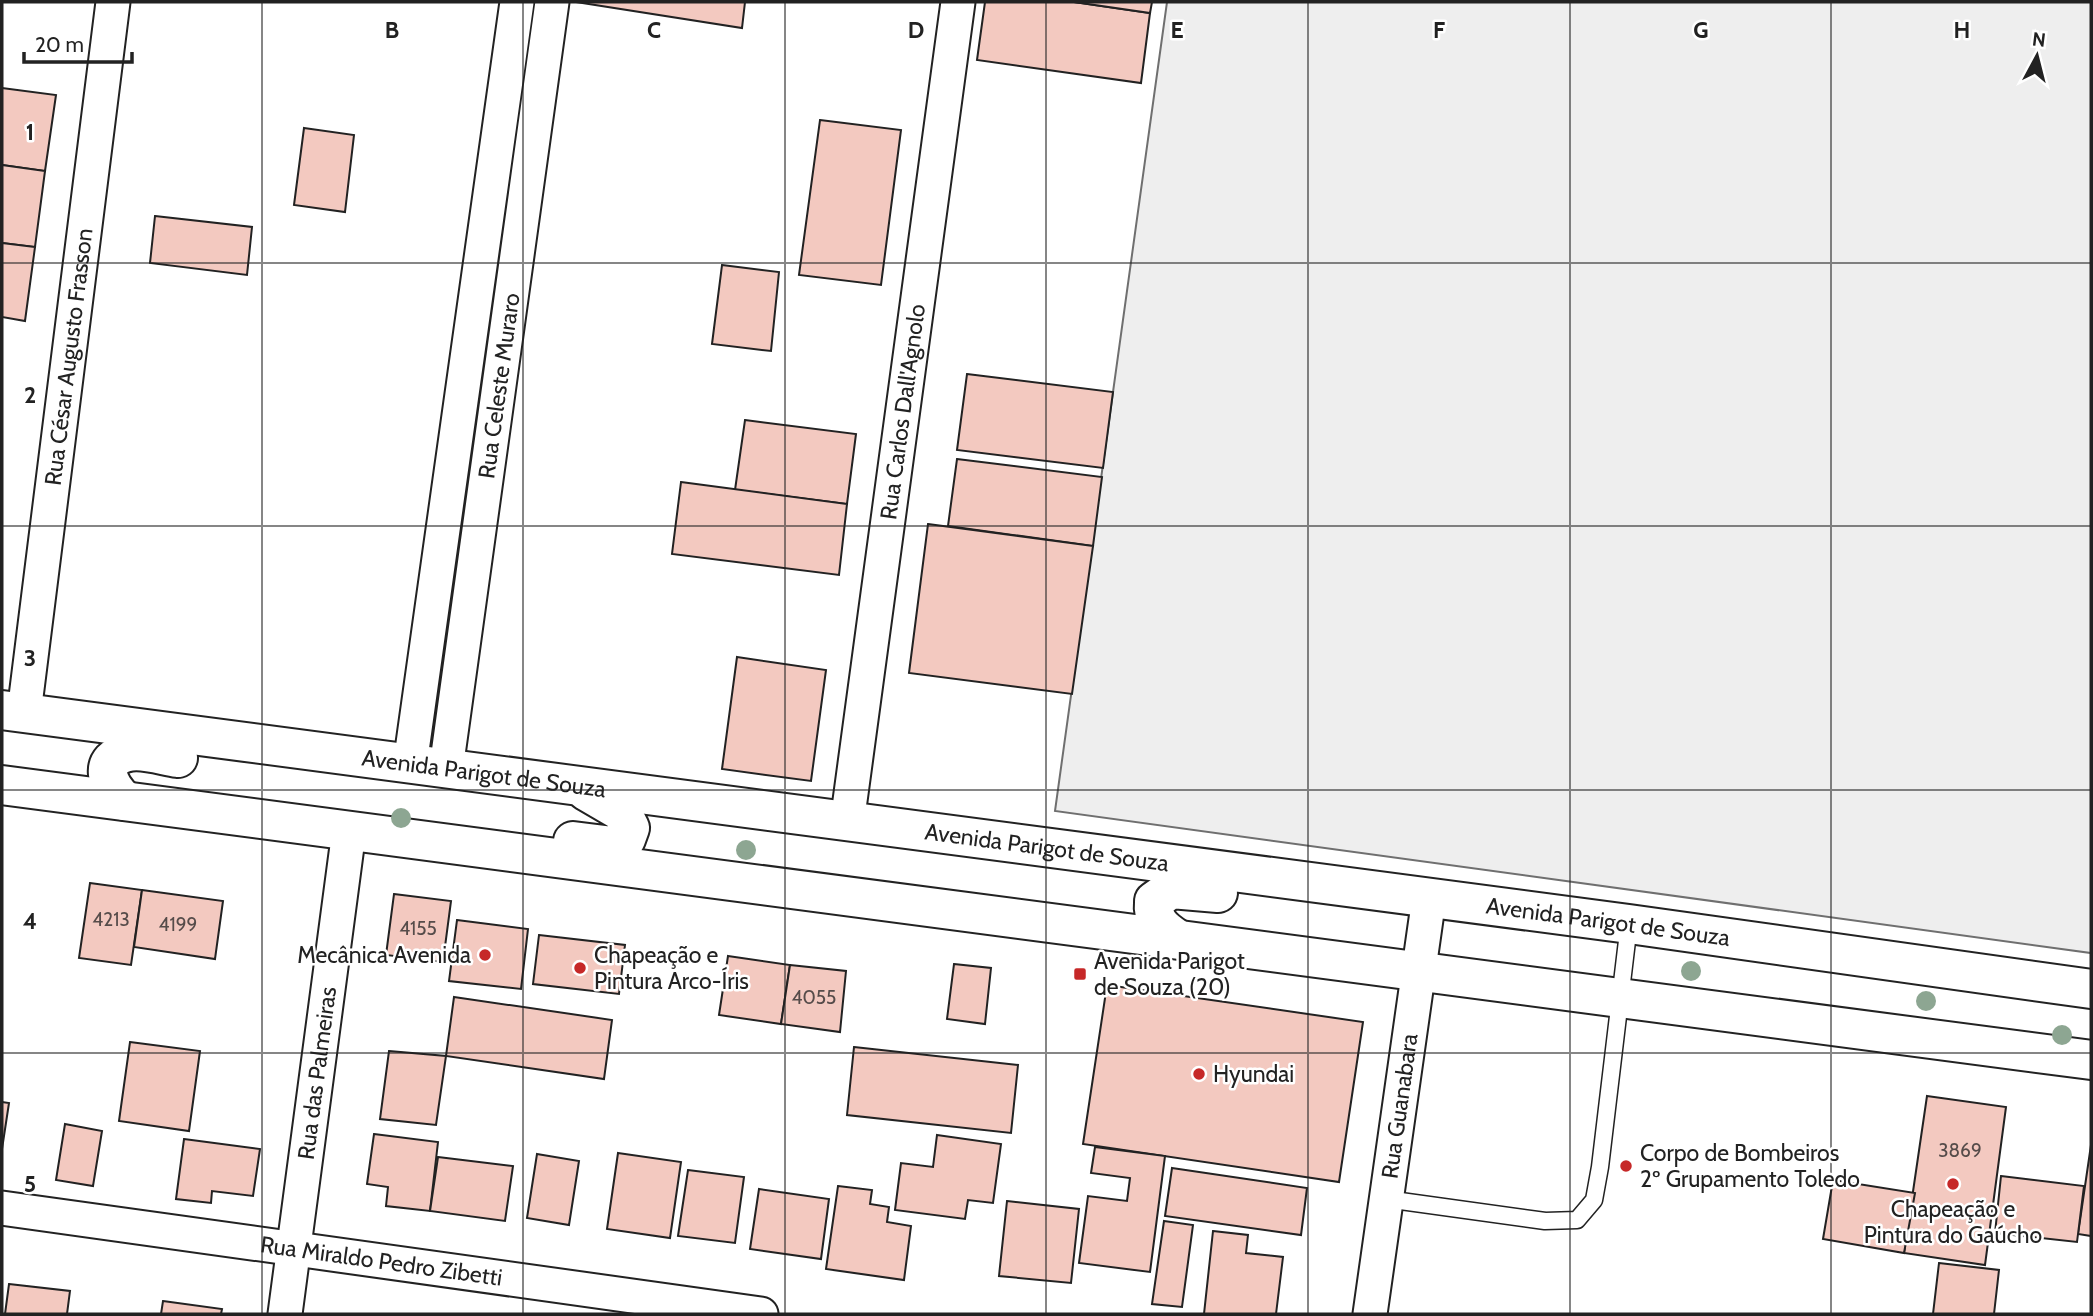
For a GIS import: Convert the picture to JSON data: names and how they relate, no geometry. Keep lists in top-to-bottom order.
{
  "streets": {
    "main road": ["Avenida Parigot de Souza"],
    "street": [
      "Rua César Augusto Frasson",
      "Rua Celeste Muraro",
      "Rua Carlos Dall'Agnolo",
      "Rua das Palmeiras",
      "Rua Guanabara",
      "Rua Miraldo Pedro Zibetti"
    ]
  },
  "crossings": [
    ["Rua César Augusto Frasson", "Avenida Parigot de Souza"],
    ["Rua Celeste Muraro", "Avenida Parigot de Souza"],
    ["Rua Carlos Dall'Agnolo", "Avenida Parigot de Souza"],
    ["Avenida Parigot de Souza", "Rua Guanabara"],
    ["Rua das Palmeiras", "Rua Miraldo Pedro Zibetti"]
  ],
  "places": {
    "other": [
      "Mecânica Avenida",
      "Chapeação e Pintura Arco-Íris",
      "Hyundai",
      "Corpo de Bombeiros 2º Grupamento Toledo",
      "Chapeação e Pintura do Gaúcho"
    ],
    "transit": ["Avenida Parigot de Souza (20)"]
  },
  "house_numbers": [
    "4213",
    "4199",
    "4155",
    "4055",
    "3869"
  ],
  "scale_bar": "20 m",
  "north": "top",
  "grid": {
    "columns": [
      "B",
      "C",
      "D",
      "E",
      "F",
      "G",
      "H"
    ],
    "rows": [
      "1",
      "2",
      "3",
      "4",
      "5"
    ]
  }
}
